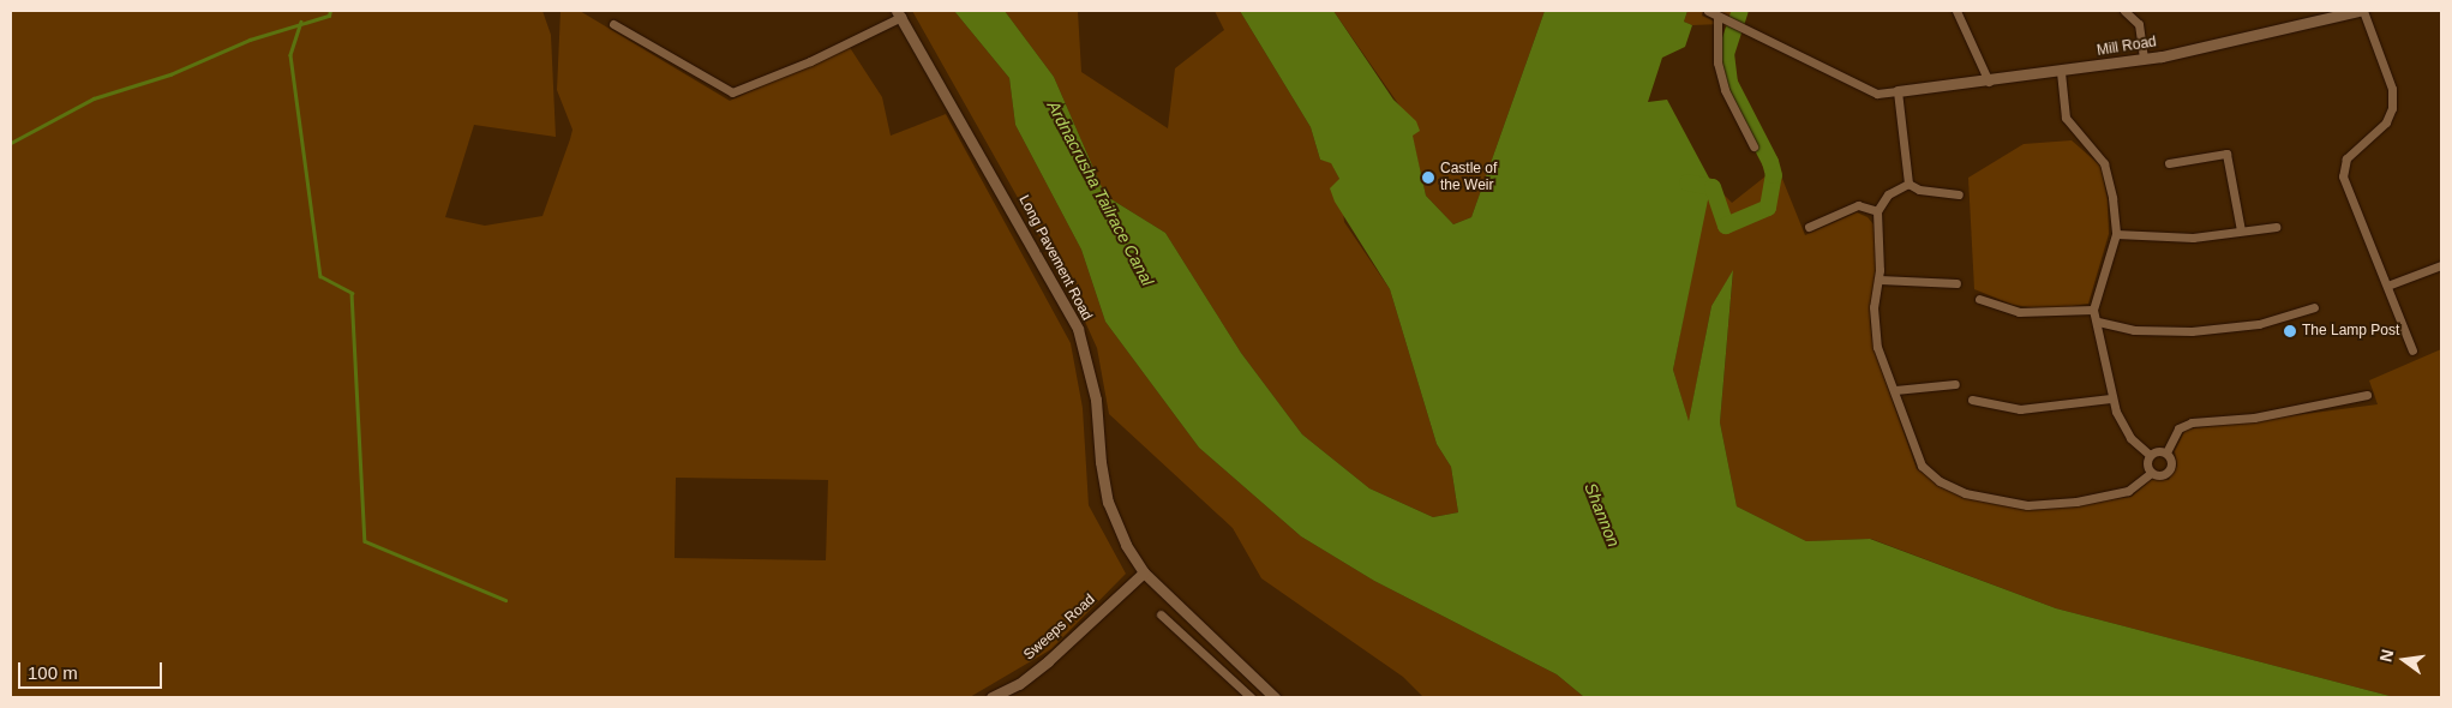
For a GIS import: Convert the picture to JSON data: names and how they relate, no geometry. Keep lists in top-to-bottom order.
{
  "streets": {
    "main road": ["Mill Road", "Long Pavement Road", "Sweeps Road"]
  },
  "crossings": [
    ["Long Pavement Road", "Sweeps Road"]
  ],
  "water": ["Ardnacrusha Tailrace Canal", "Shannon"],
  "places": ["Castle of the Weir", "The Lamp Post"],
  "scale_bar": "100 m",
  "north": "left"
}
